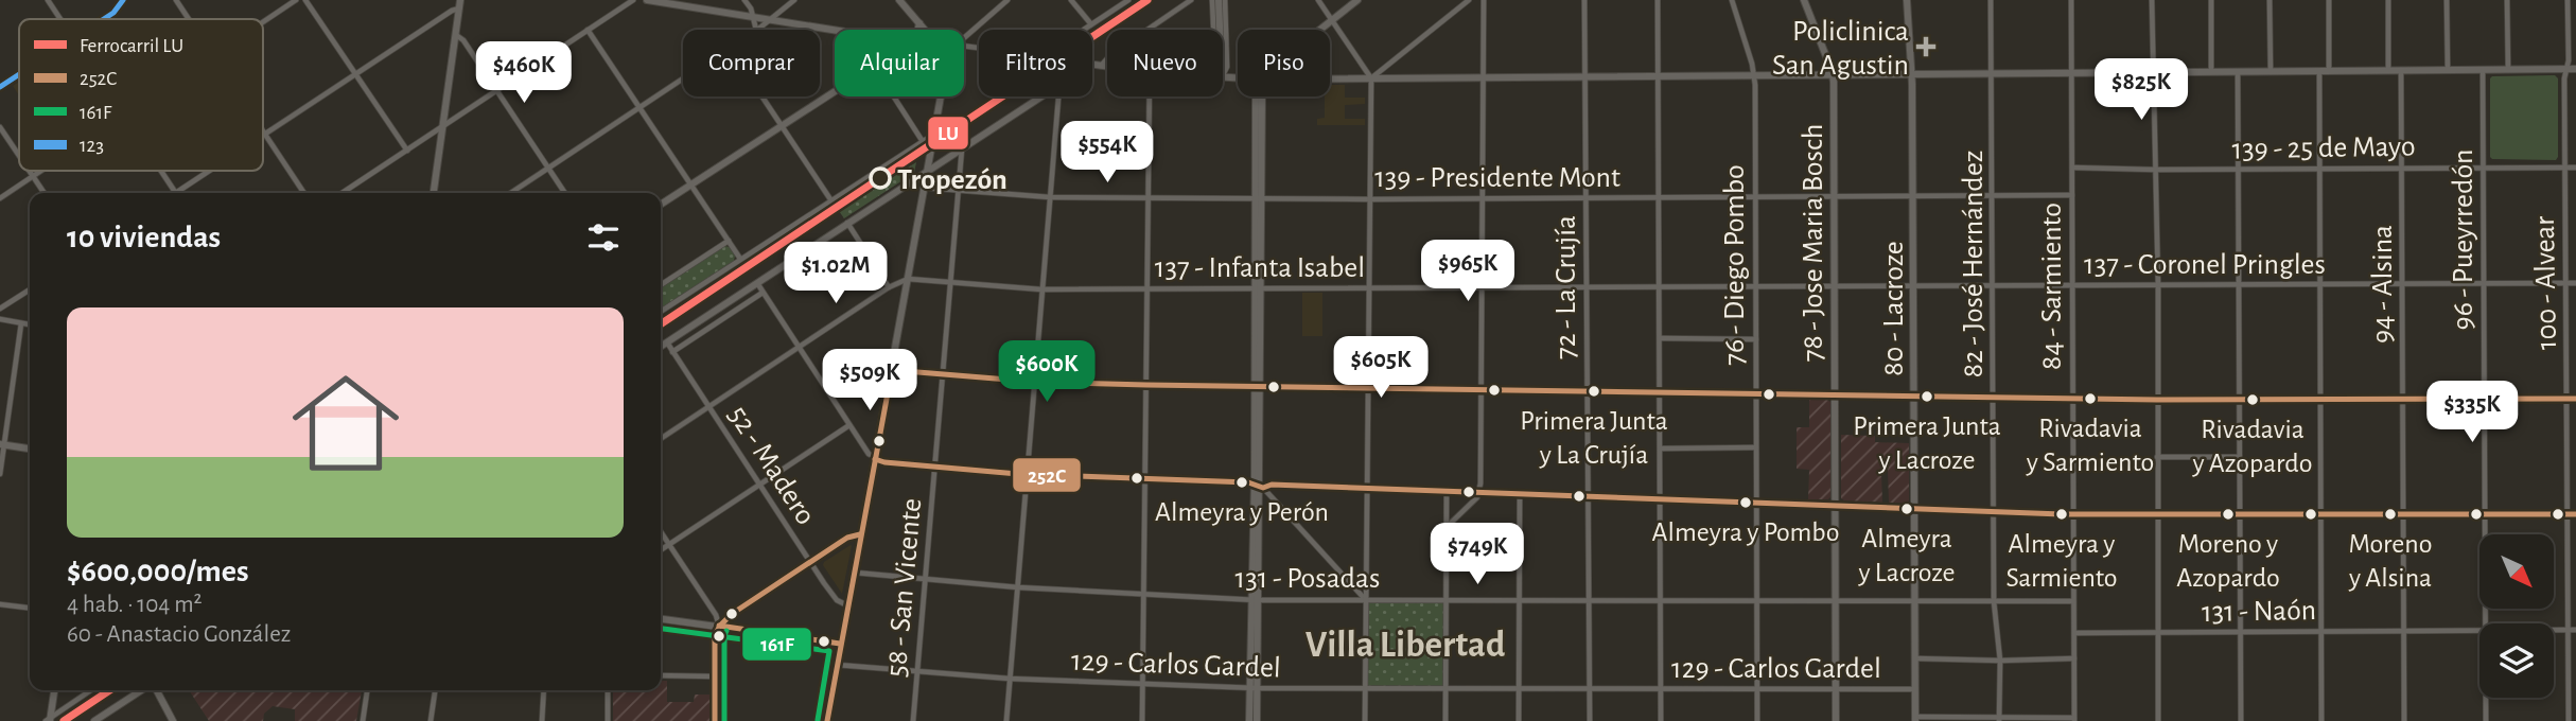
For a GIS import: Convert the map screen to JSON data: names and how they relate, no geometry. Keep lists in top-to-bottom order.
{
  "streets": {
    "street": [
      "139 - 25 de Mayo",
      "139 - Presidente Mont",
      "96 - Pueyrredón",
      "78 - Jose Maria Bosch",
      "137 - Coronel Pringles",
      "82 - José Hernández",
      "76 - Diego Pombo",
      "137 - Infanta Isabel",
      "100 - Alvear",
      "94 - Alsina",
      "84 - Sarmiento",
      "72 - La Crujía",
      "80 - Lacroze",
      "52 - Madero",
      "131 - Posadas",
      "58 - San Vicente",
      "131 - Naón",
      "129 - Carlos Gardel"
    ]
  },
  "crossings": [
    ["139 - 25 de Mayo", "96 - Pueyrredón"],
    ["139 - 25 de Mayo", "100 - Alvear"],
    ["139 - 25 de Mayo", "94 - Alsina"],
    ["139 - 25 de Mayo", "84 - Sarmiento"],
    ["139 - Presidente Mont", "78 - Jose Maria Bosch"],
    ["139 - Presidente Mont", "82 - José Hernández"],
    ["139 - Presidente Mont", "76 - Diego Pombo"],
    ["139 - Presidente Mont", "84 - Sarmiento"],
    ["139 - Presidente Mont", "72 - La Crujía"],
    ["139 - Presidente Mont", "80 - Lacroze"],
    ["139 - Presidente Mont", "58 - San Vicente"],
    ["96 - Pueyrredón", "137 - Coronel Pringles"],
    ["78 - Jose Maria Bosch", "137 - Coronel Pringles"],
    ["78 - Jose Maria Bosch", "137 - Infanta Isabel"],
    ["78 - Jose Maria Bosch", "131 - Posadas"],
    ["78 - Jose Maria Bosch", "129 - Carlos Gardel"],
    ["137 - Coronel Pringles", "82 - José Hernández"],
    ["137 - Coronel Pringles", "137 - Infanta Isabel"],
    ["137 - Coronel Pringles", "100 - Alvear"],
    ["137 - Coronel Pringles", "94 - Alsina"],
    ["137 - Coronel Pringles", "84 - Sarmiento"],
    ["137 - Coronel Pringles", "80 - Lacroze"],
    ["82 - José Hernández", "131 - Posadas"],
    ["82 - José Hernández", "129 - Carlos Gardel"],
    ["76 - Diego Pombo", "137 - Infanta Isabel"],
    ["76 - Diego Pombo", "131 - Posadas"],
    ["76 - Diego Pombo", "129 - Carlos Gardel"],
    ["137 - Infanta Isabel", "72 - La Crujía"],
    ["137 - Infanta Isabel", "58 - San Vicente"],
    ["100 - Alvear", "131 - Naón"],
    ["94 - Alsina", "131 - Naón"],
    ["84 - Sarmiento", "131 - Posadas"],
    ["84 - Sarmiento", "131 - Naón"],
    ["84 - Sarmiento", "129 - Carlos Gardel"],
    ["72 - La Crujía", "131 - Posadas"],
    ["72 - La Crujía", "129 - Carlos Gardel"],
    ["80 - Lacroze", "131 - Posadas"],
    ["80 - Lacroze", "129 - Carlos Gardel"],
    ["131 - Posadas", "58 - San Vicente"],
    ["58 - San Vicente", "129 - Carlos Gardel"]
  ],
  "districts": ["Villa Libertad"],
  "places": {
    "health": ["Policlinica San Agustin"],
    "other": [
      "Tropezón",
      "Primera Junta y La Crujía",
      "Primera Junta y Lacroze",
      "Rivadavia y Sarmiento",
      "Rivadavia y Azopardo",
      "Almeyra y Perón",
      "Almeyra y Pombo",
      "Almeyra y Lacroze",
      "Almeyra y Sarmiento",
      "Moreno y Azopardo",
      "Moreno y Alsina"
    ]
  },
  "lines": [
    "rail line LU",
    "transit line 123",
    "transit line 252C",
    "transit line 161F"
  ],
  "legend": [
    "Ferrocarril LU",
    "252C",
    "161F",
    "123"
  ],
  "north": "bottom right",
  "page": {
    "chip": [
      "Comprar",
      "Alquilar",
      "Filtros",
      "Nuevo",
      "Piso"
    ],
    "price": [
      "$460K",
      "$825K",
      "$554K",
      "$965K",
      "$1.02M",
      "$605K",
      "$600K",
      "$509K",
      "$335K",
      "$749K"
    ],
    "heading": "10 viviendas",
    "list": [
      {
        "name": "$600,000/mes",
        "note": "4 hab. · 104 m² · 60 - Anastacio González"
      }
    ]
  }
}
